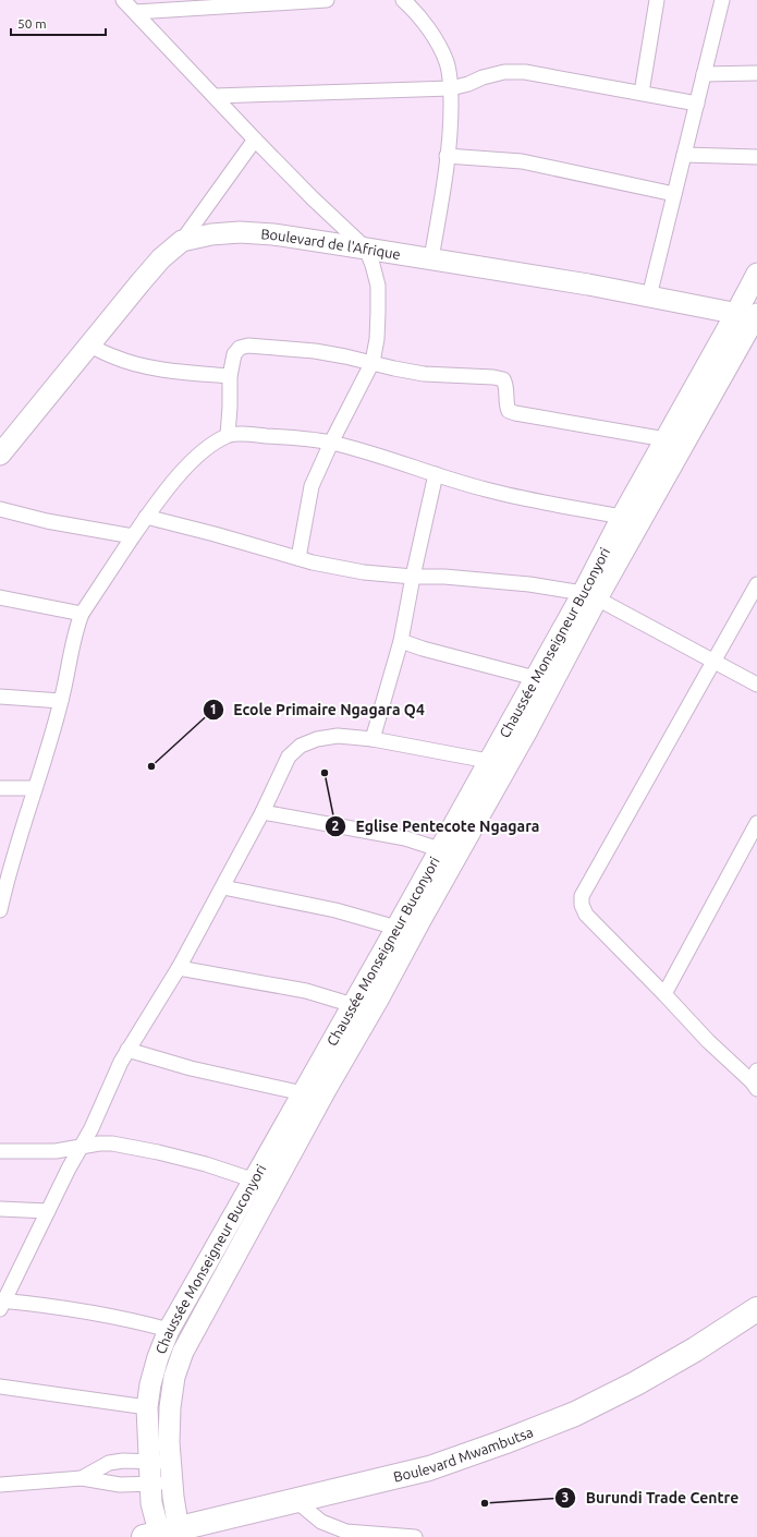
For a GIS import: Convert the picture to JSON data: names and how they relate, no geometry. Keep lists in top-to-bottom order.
{
  "streets": {
    "highway": ["Boulevard Mwambutsa"],
    "street": ["Boulevard de l'Afrique", "Chaussée Monseigneur Buconyori"]
  },
  "crossings": [
    ["Boulevard de l'Afrique", "Chaussée Monseigneur Buconyori"],
    ["Chaussée Monseigneur Buconyori", "Boulevard Mwambutsa"]
  ],
  "places": ["Ecole Primaire Ngagara Q4", "Eglise Pentecote Ngagara", "Burundi Trade Centre"],
  "scale_bar": "50 m"
}
